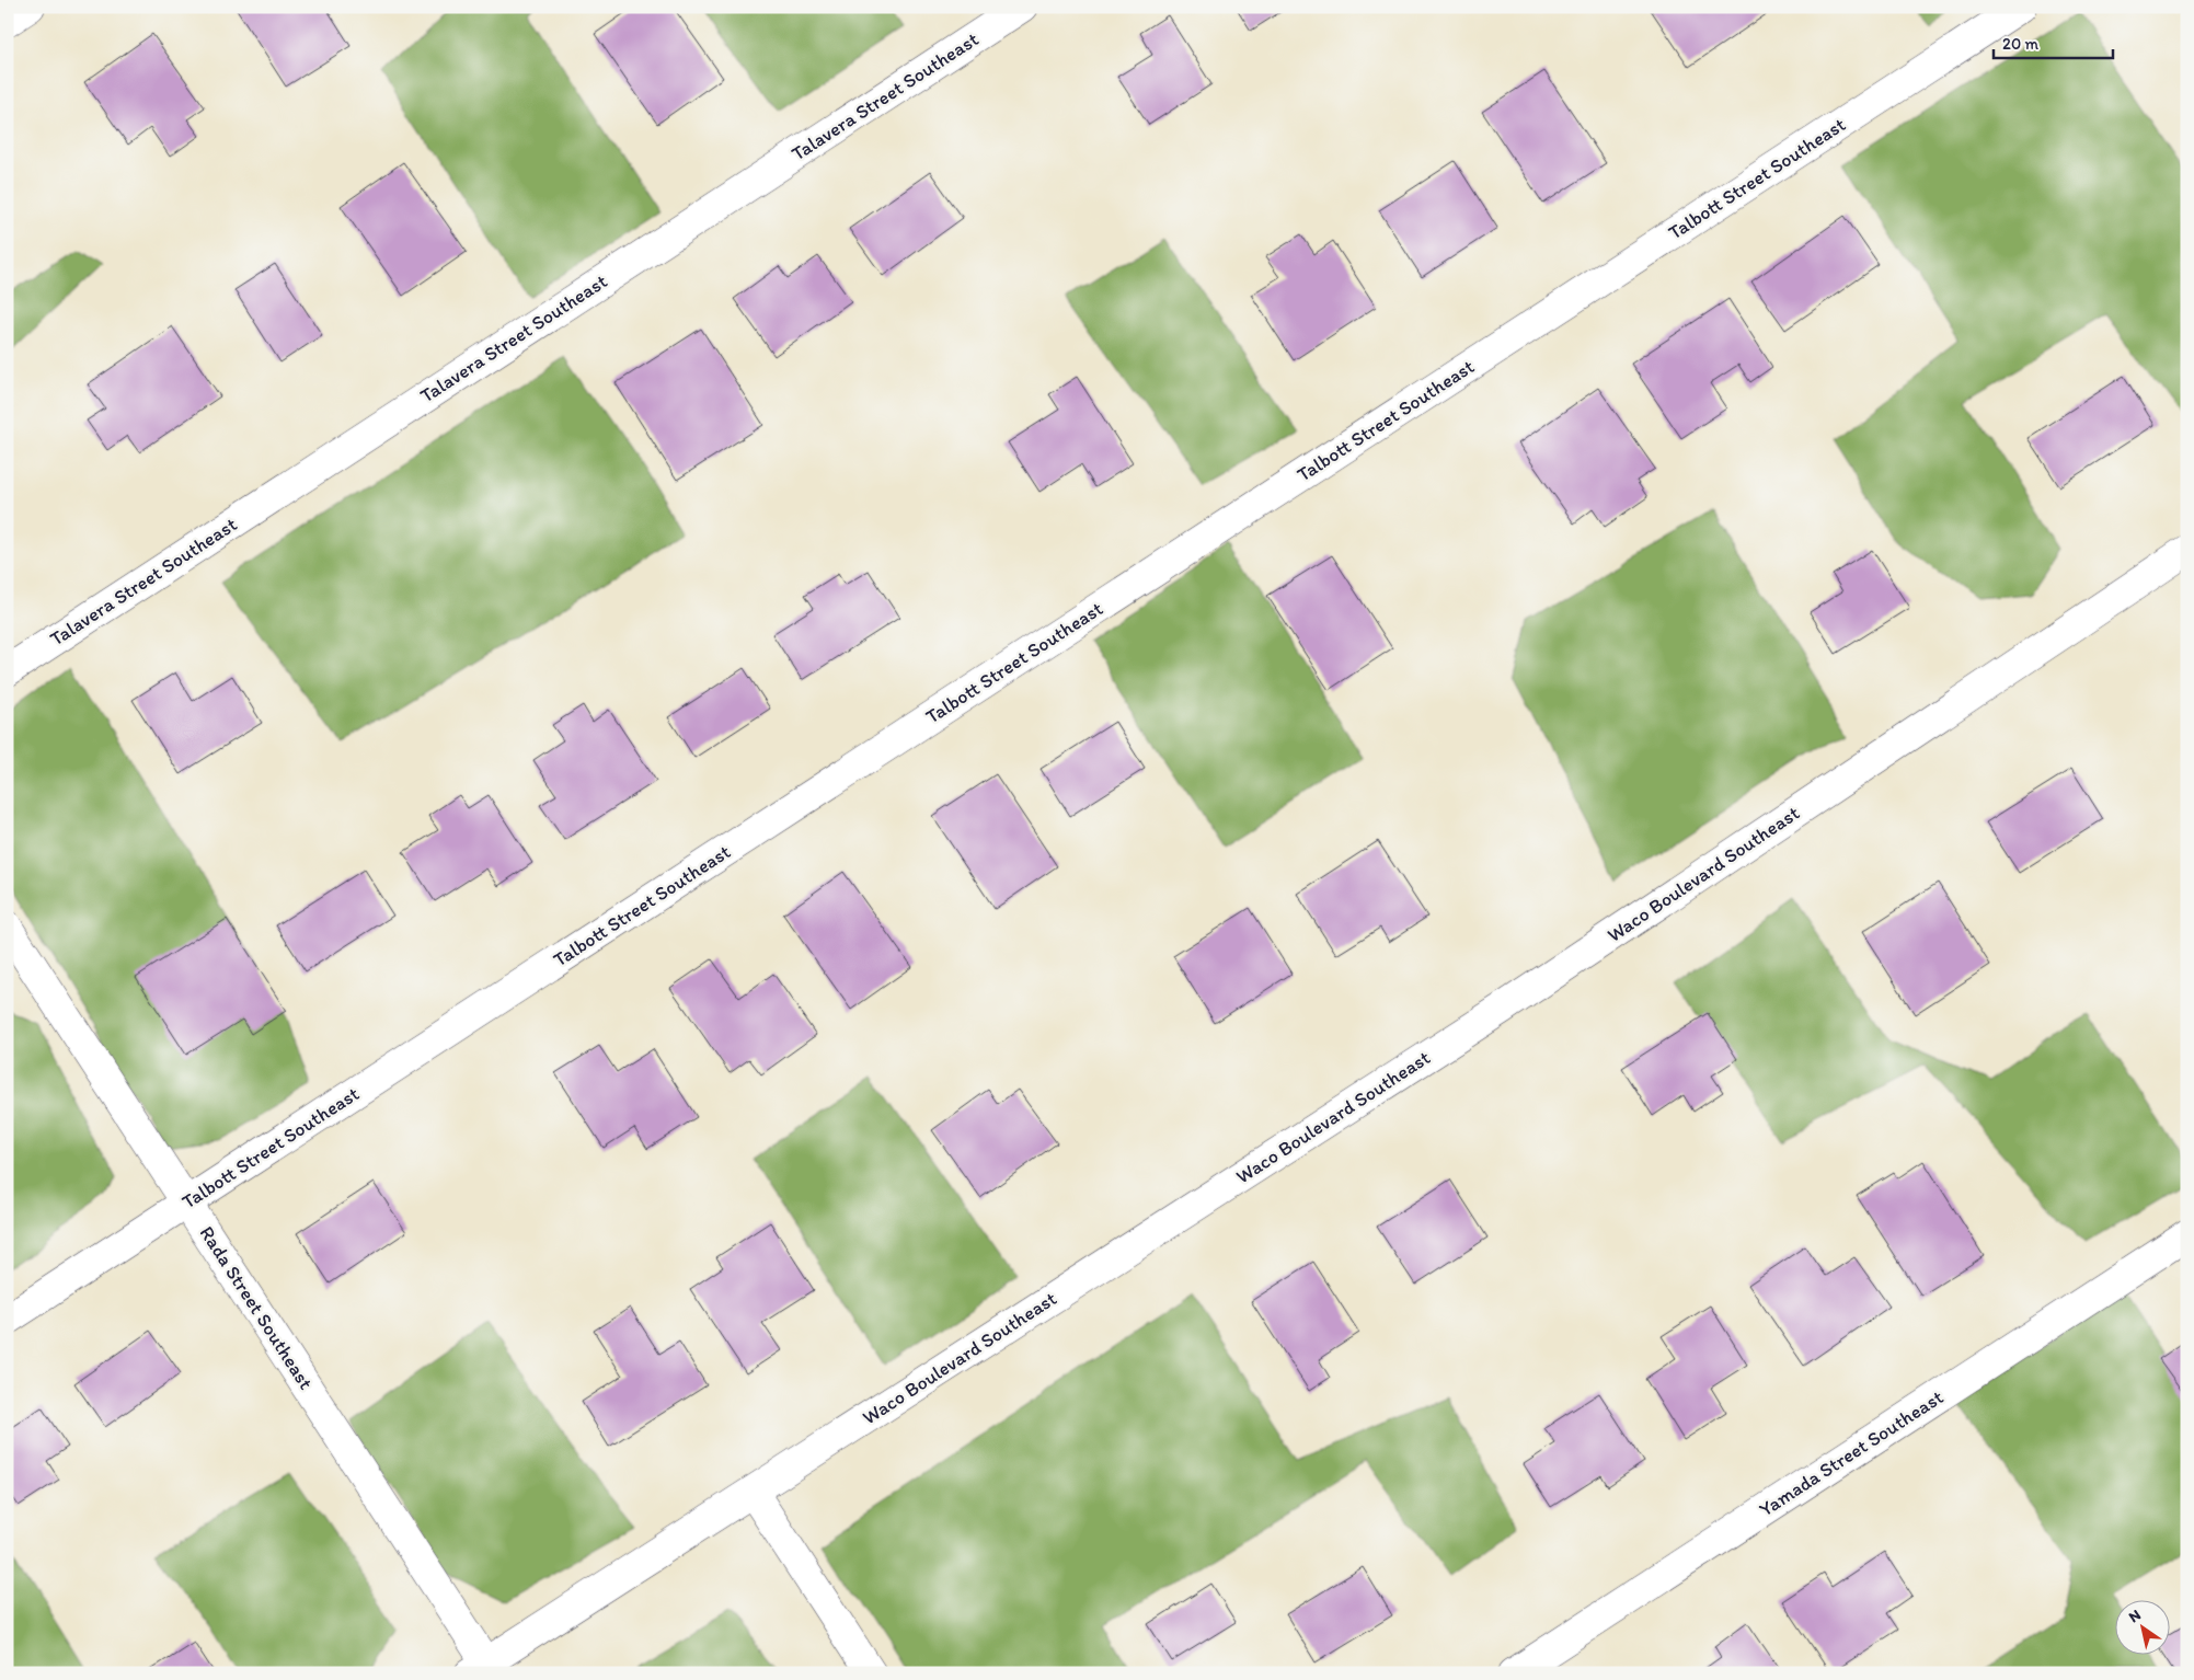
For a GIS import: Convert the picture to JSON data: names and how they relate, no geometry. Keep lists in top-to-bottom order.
{
  "streets": {
    "street": [
      "Talavera Street Southeast",
      "Talbott Street Southeast",
      "Waco Boulevard Southeast",
      "Rada Street Southeast",
      "Yamada Street Southeast"
    ]
  },
  "crossings": [
    ["Talbott Street Southeast", "Rada Street Southeast"],
    ["Waco Boulevard Southeast", "Rada Street Southeast"]
  ],
  "scale_bar": "20 m",
  "north": "top left"
}
